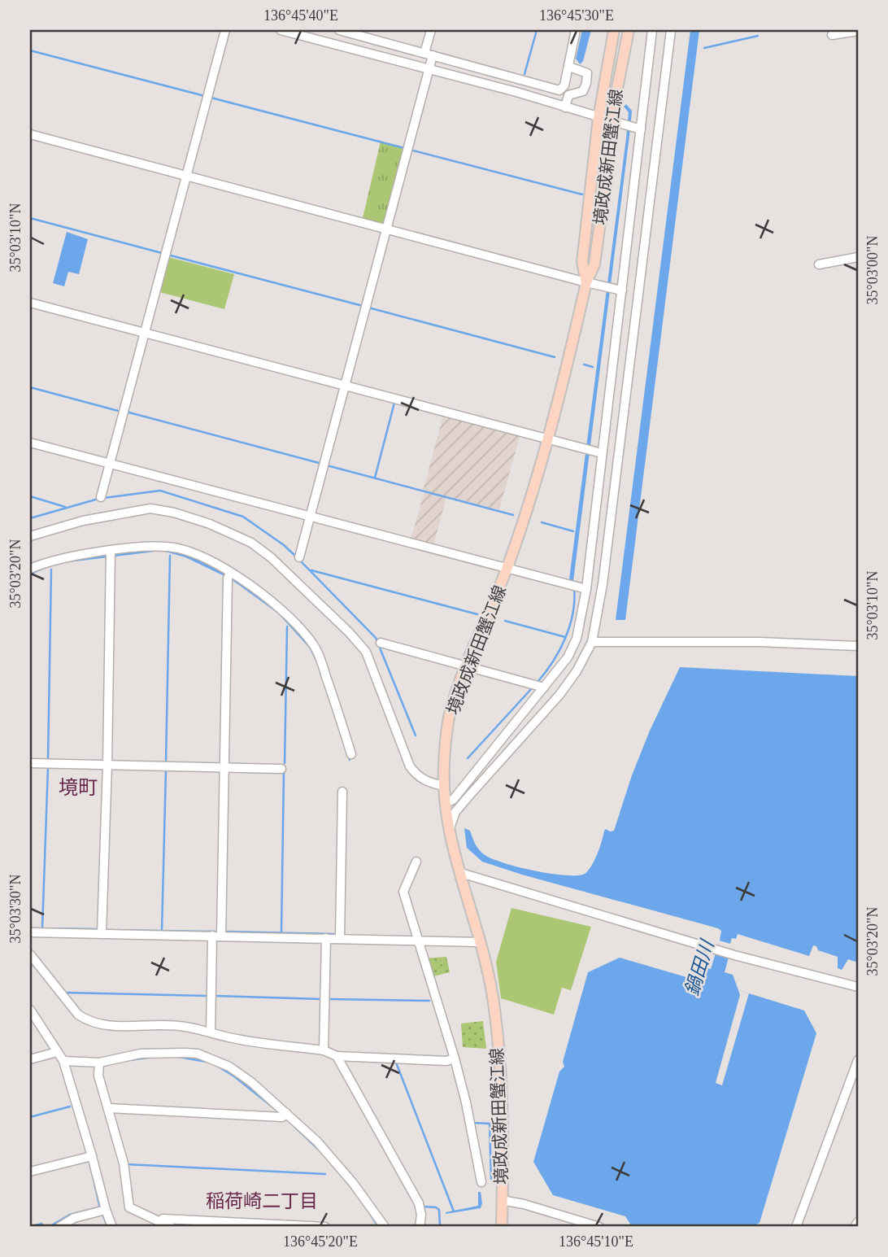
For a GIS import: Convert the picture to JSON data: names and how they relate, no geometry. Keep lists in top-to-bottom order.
{
  "streets": {
    "main road": ["境政成新田蟹江線"]
  },
  "districts": ["境町", "稲荷崎二丁目"],
  "water": ["鍋田川"],
  "coordinates": [
    "136°45'40\"E",
    "136°45'30\"E",
    "35°03'10\"N",
    "35°03'00\"N",
    "35°03'20\"N",
    "35°03'30\"N",
    "136°45'20\"E",
    "136°45'10\"E"
  ]
}
